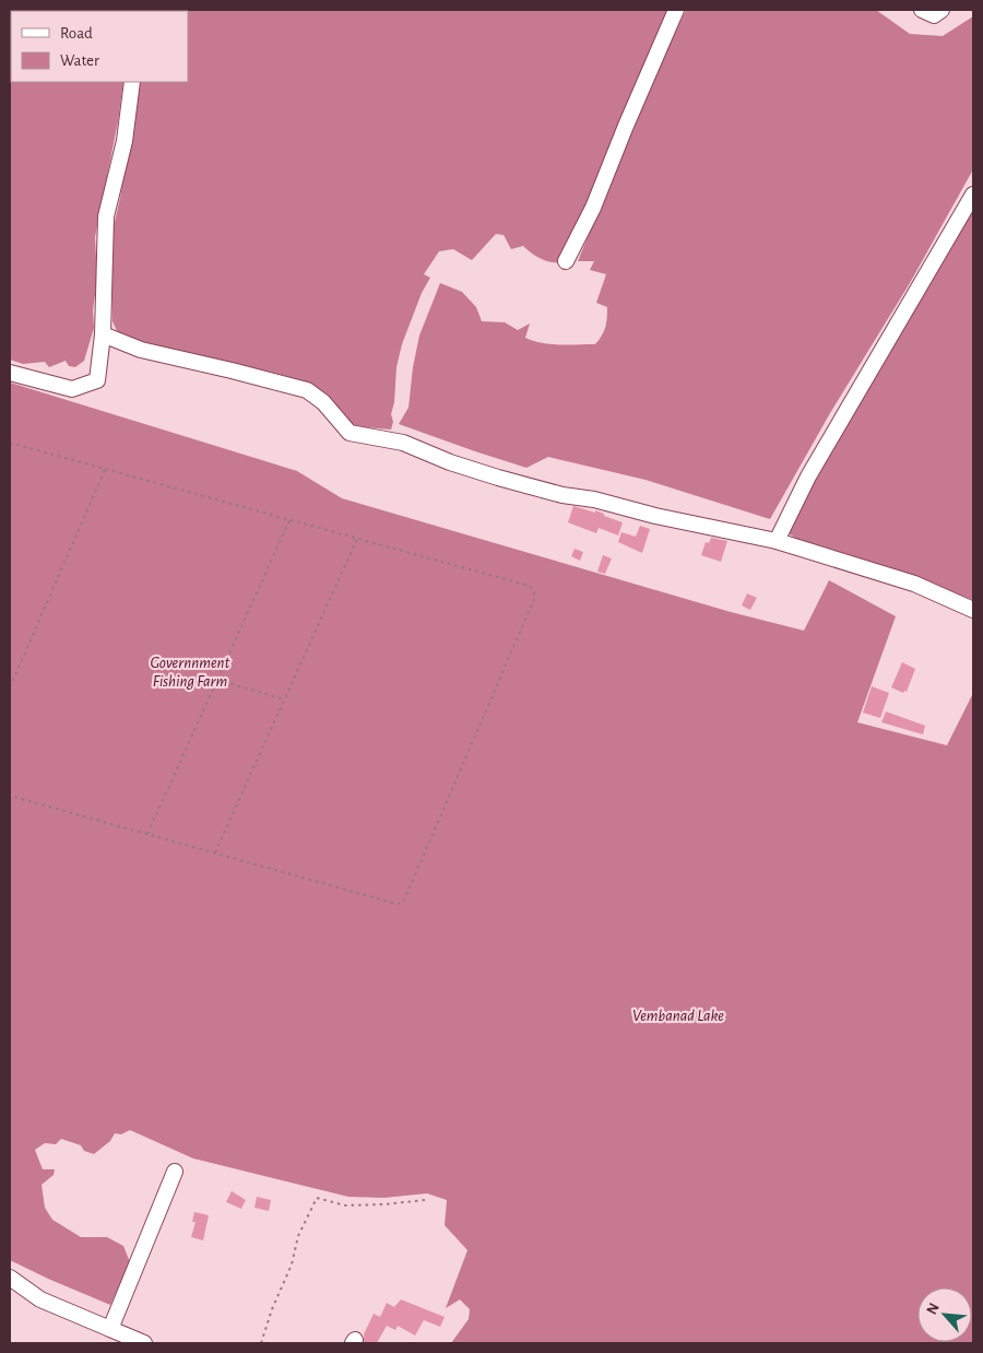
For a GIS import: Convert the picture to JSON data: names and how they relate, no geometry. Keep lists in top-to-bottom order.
{
  "water": ["Governnment Fishing Farm", "Vembanad Lake"],
  "legend": ["Road", "Water"],
  "north": "top left"
}
